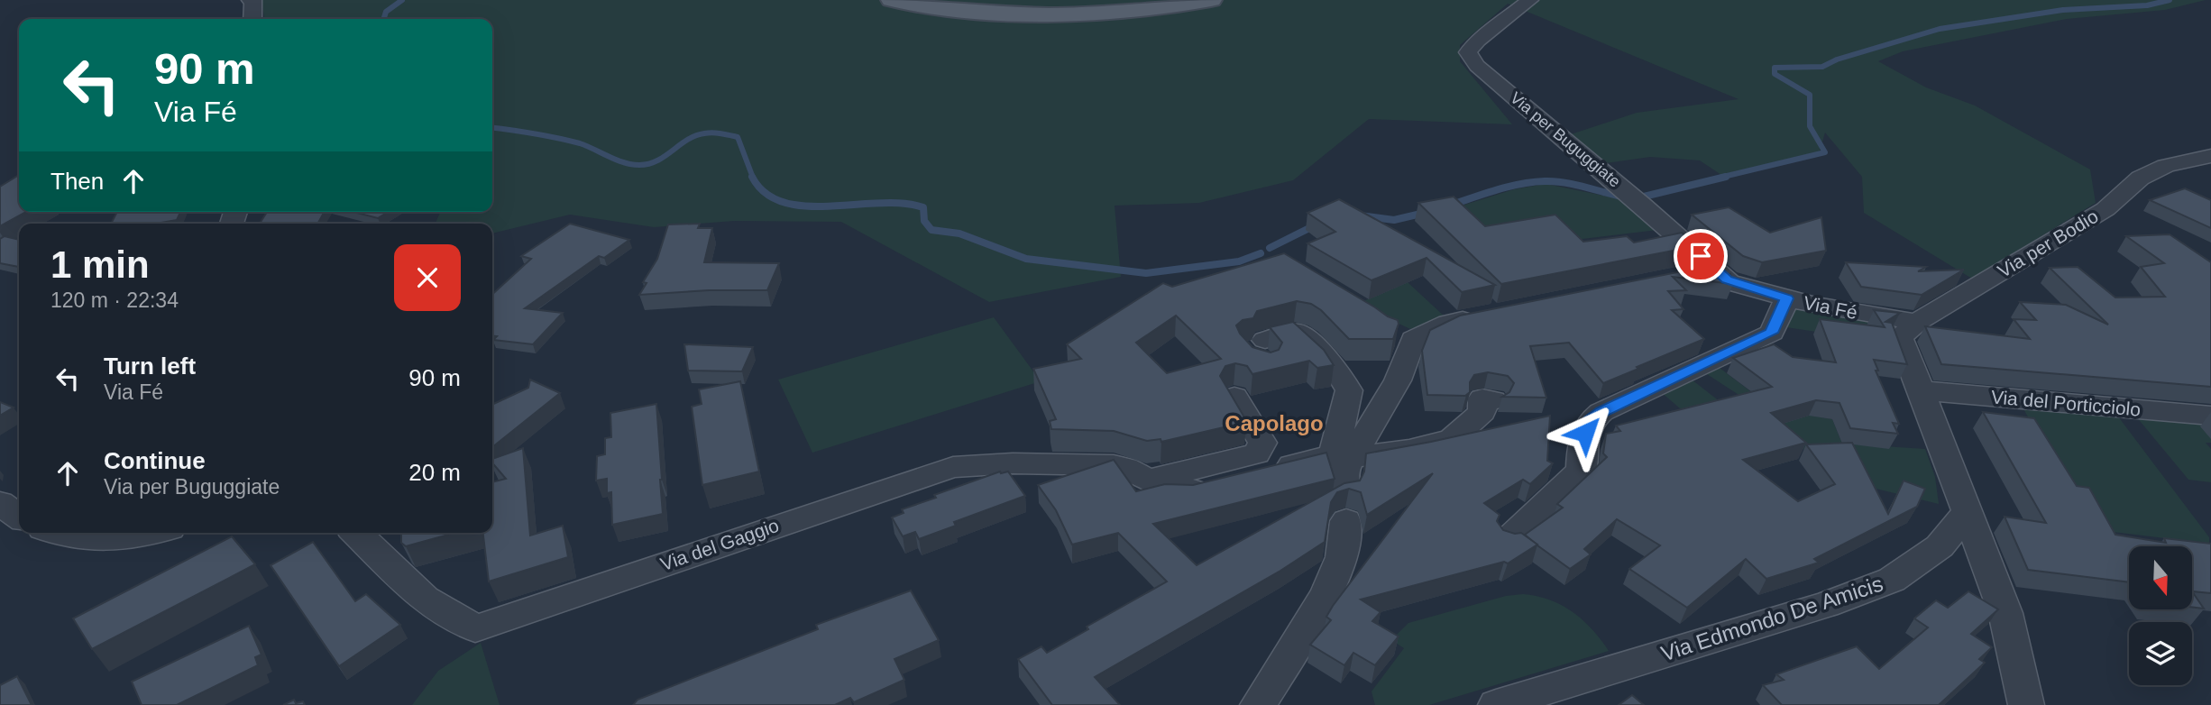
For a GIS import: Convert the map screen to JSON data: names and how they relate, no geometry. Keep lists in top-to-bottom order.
{
  "streets": {
    "street": [
      "Via per Buguggiate",
      "Via per Bodio",
      "Via Fé",
      "Via del Porticciolo",
      "Via del Gaggio",
      "Via Edmondo De Amicis"
    ]
  },
  "crossings": [
    ["Via per Buguggiate", "Via Fé"],
    ["Via per Bodio", "Via Fé"]
  ],
  "districts": ["Capolago"],
  "north": "bottom",
  "page": {
    "turn": ["90 m", "Via Fé"],
    "then": "Then",
    "heading": ["1 min", "120 m · 22:34"],
    "list": [
      {
        "name": "Turn left",
        "note": "Via Fé",
        "value": "90 m"
      },
      {
        "name": "Continue",
        "note": "Via per Buguggiate",
        "value": "20 m"
      }
    ]
  }
}
